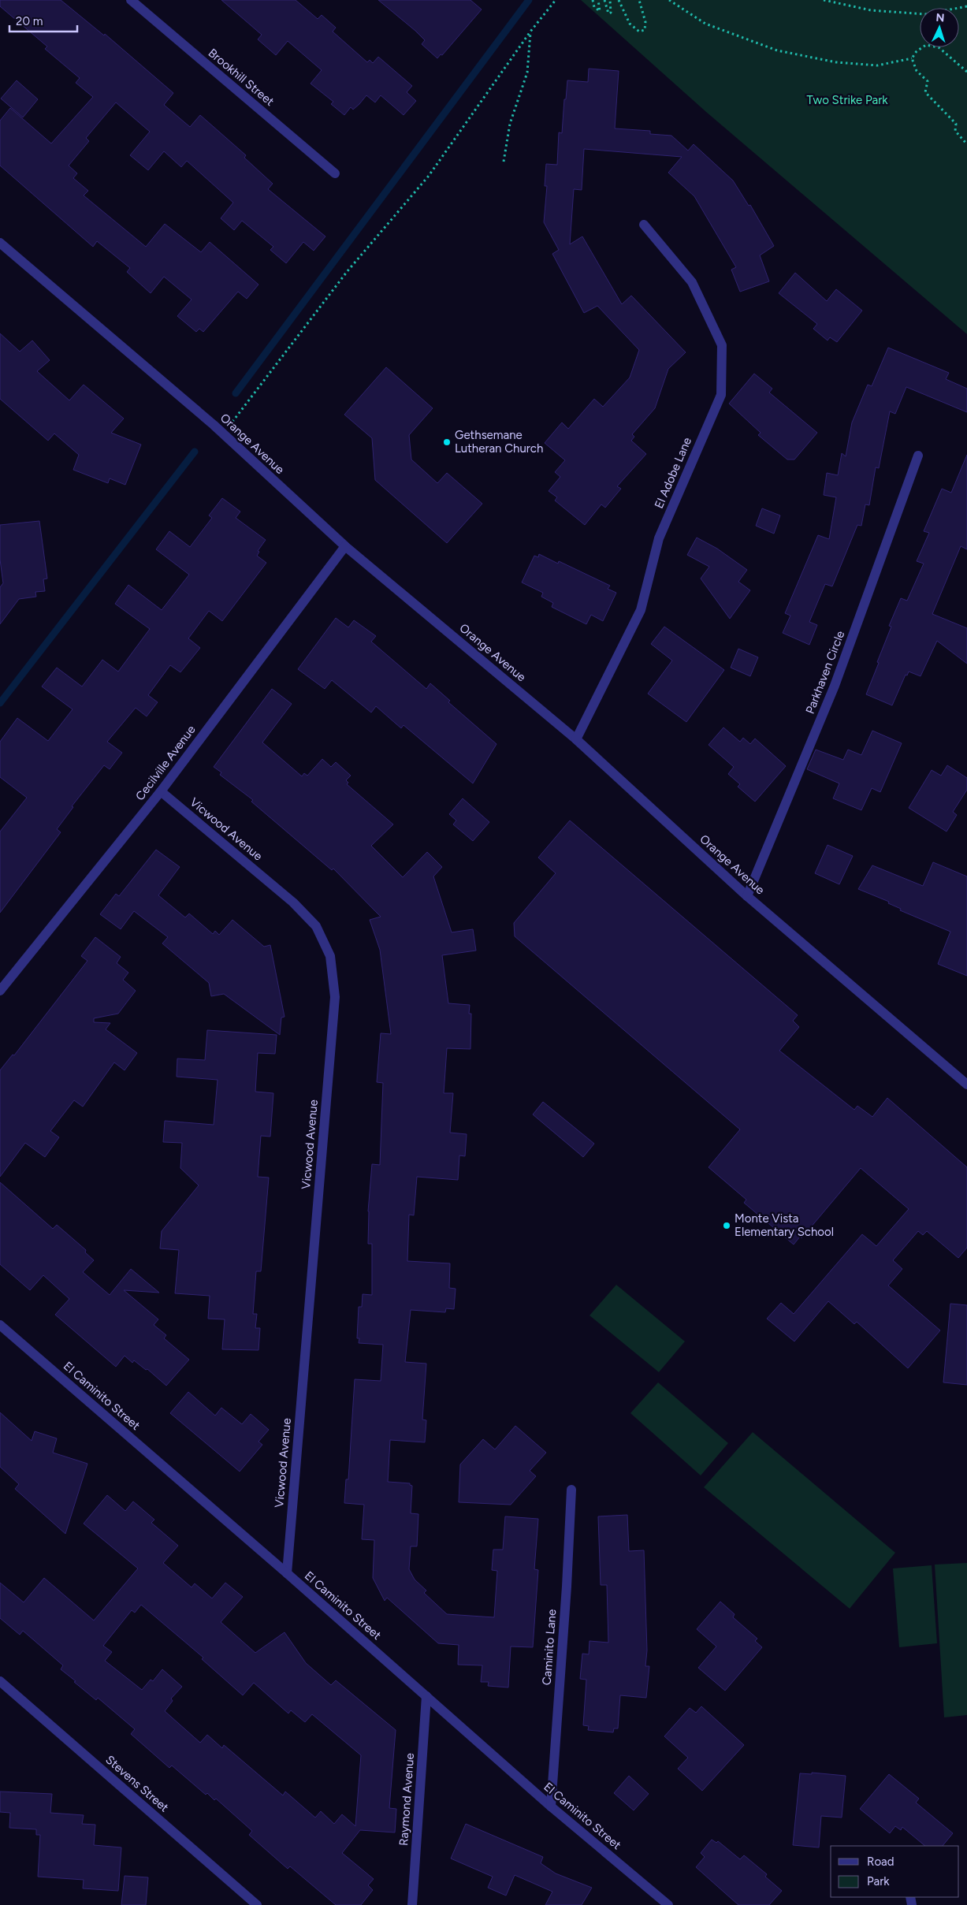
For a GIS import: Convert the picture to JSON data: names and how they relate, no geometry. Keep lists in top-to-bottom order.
{
  "streets": {
    "street": [
      "Brookhill Street",
      "Orange Avenue",
      "El Adobe Lane",
      "Parkhaven Circle",
      "Cecilville Avenue",
      "Vicwood Avenue",
      "El Caminito Street",
      "Caminito Lane",
      "Stevens Street",
      "Raymond Avenue"
    ]
  },
  "crossings": [
    ["Orange Avenue", "El Adobe Lane"],
    ["Orange Avenue", "Parkhaven Circle"],
    ["Orange Avenue", "Cecilville Avenue"],
    ["Cecilville Avenue", "Vicwood Avenue"],
    ["Vicwood Avenue", "El Caminito Street"],
    ["El Caminito Street", "Caminito Lane"],
    ["El Caminito Street", "Raymond Avenue"]
  ],
  "parks": ["Two Strike Park"],
  "places": ["Gethsemane Lutheran Church", "Monte Vista Elementary School"],
  "legend": ["Road", "Park"],
  "scale_bar": "20 m",
  "north": "top"
}
